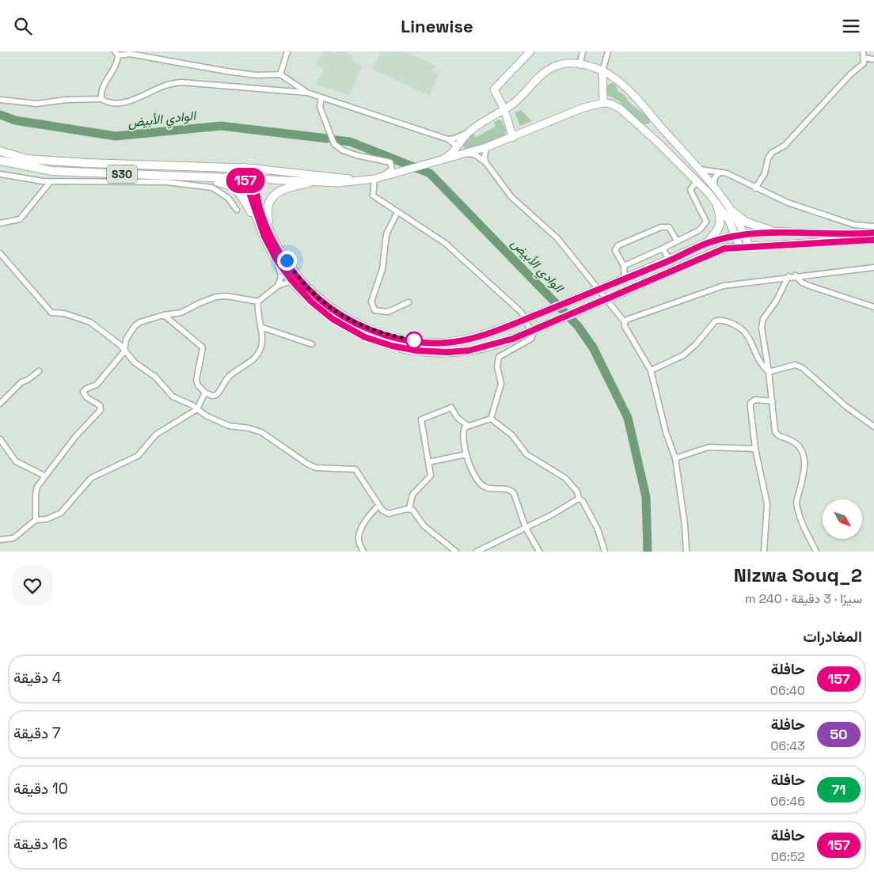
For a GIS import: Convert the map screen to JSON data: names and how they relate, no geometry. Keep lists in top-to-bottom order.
{
  "streets": {
    "main road": ["S30"]
  },
  "water": ["الوادي الأبيض"],
  "lines": ["bus line 157"],
  "north": "bottom right",
  "page": {
    "header": "Linewise",
    "on_map": "157",
    "heading": [
      ["Nizwa Souq_2", "سيرًا · 3 دقيقة · 240 m"],
      "المغادرات"
    ],
    "list": [
      {
        "mark": "157",
        "name": "حافلة",
        "note": "06:40",
        "value": "4 دقيقة"
      },
      {
        "mark": "50",
        "name": "حافلة",
        "note": "06:43",
        "value": "7 دقيقة"
      },
      {
        "mark": "71",
        "name": "حافلة",
        "note": "06:46",
        "value": "10 دقيقة"
      },
      {
        "mark": "157",
        "name": "حافلة",
        "note": "06:52",
        "value": "16 دقيقة"
      }
    ]
  }
}
